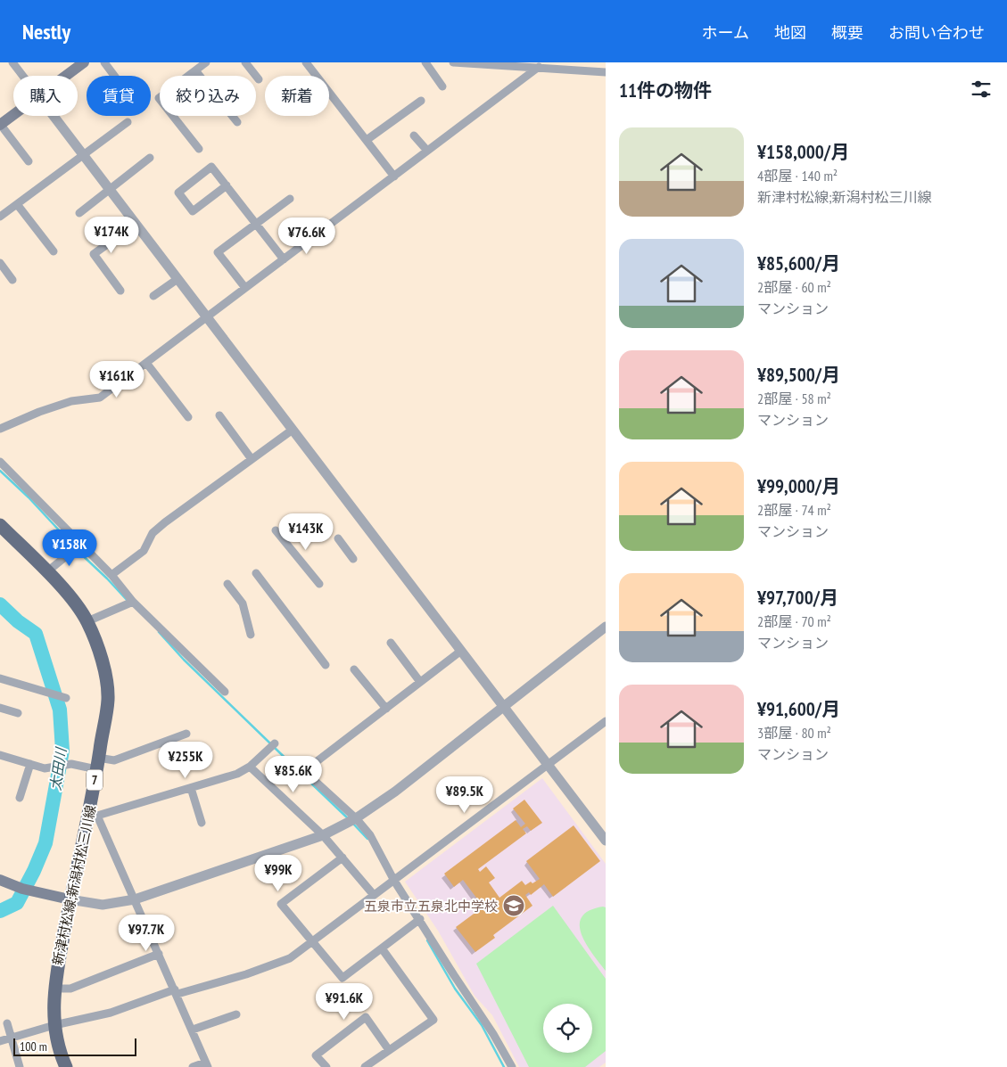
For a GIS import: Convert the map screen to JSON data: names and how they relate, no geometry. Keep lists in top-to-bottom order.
{
  "streets": {
    "main road": ["7", "新津村松線;新潟村松三川線"]
  },
  "water": ["太田川"],
  "places": {
    "school or university": ["五泉市立五泉北中学校"]
  },
  "scale_bar": "100 m",
  "page": {
    "header": "Nestly",
    "nav": [
      "ホーム",
      "地図",
      "概要",
      "お問い合わせ"
    ],
    "heading": "11件の物件",
    "chip": [
      "購入",
      "賃貸",
      "絞り込み",
      "新着"
    ],
    "list": [
      {
        "name": "¥158,000/月",
        "note": "4部屋 · 140 m² · 新津村松線;新潟村松三川線"
      },
      {
        "name": "¥85,600/月",
        "note": "2部屋 · 60 m² · マンション"
      },
      {
        "name": "¥89,500/月",
        "note": "2部屋 · 58 m² · マンション"
      },
      {
        "name": "¥99,000/月",
        "note": "2部屋 · 74 m² · マンション"
      },
      {
        "name": "¥97,700/月",
        "note": "2部屋 · 70 m² · マンション"
      },
      {
        "name": "¥91,600/月",
        "note": "3部屋 · 80 m² · マンション"
      }
    ],
    "price": [
      "¥174K",
      "¥76.6K",
      "¥161K",
      "¥143K",
      "¥158K",
      "¥255K",
      "¥85.6K",
      "¥89.5K",
      "¥99K",
      "¥97.7K",
      "¥91.6K"
    ],
    "scale": "100 m"
  }
}
